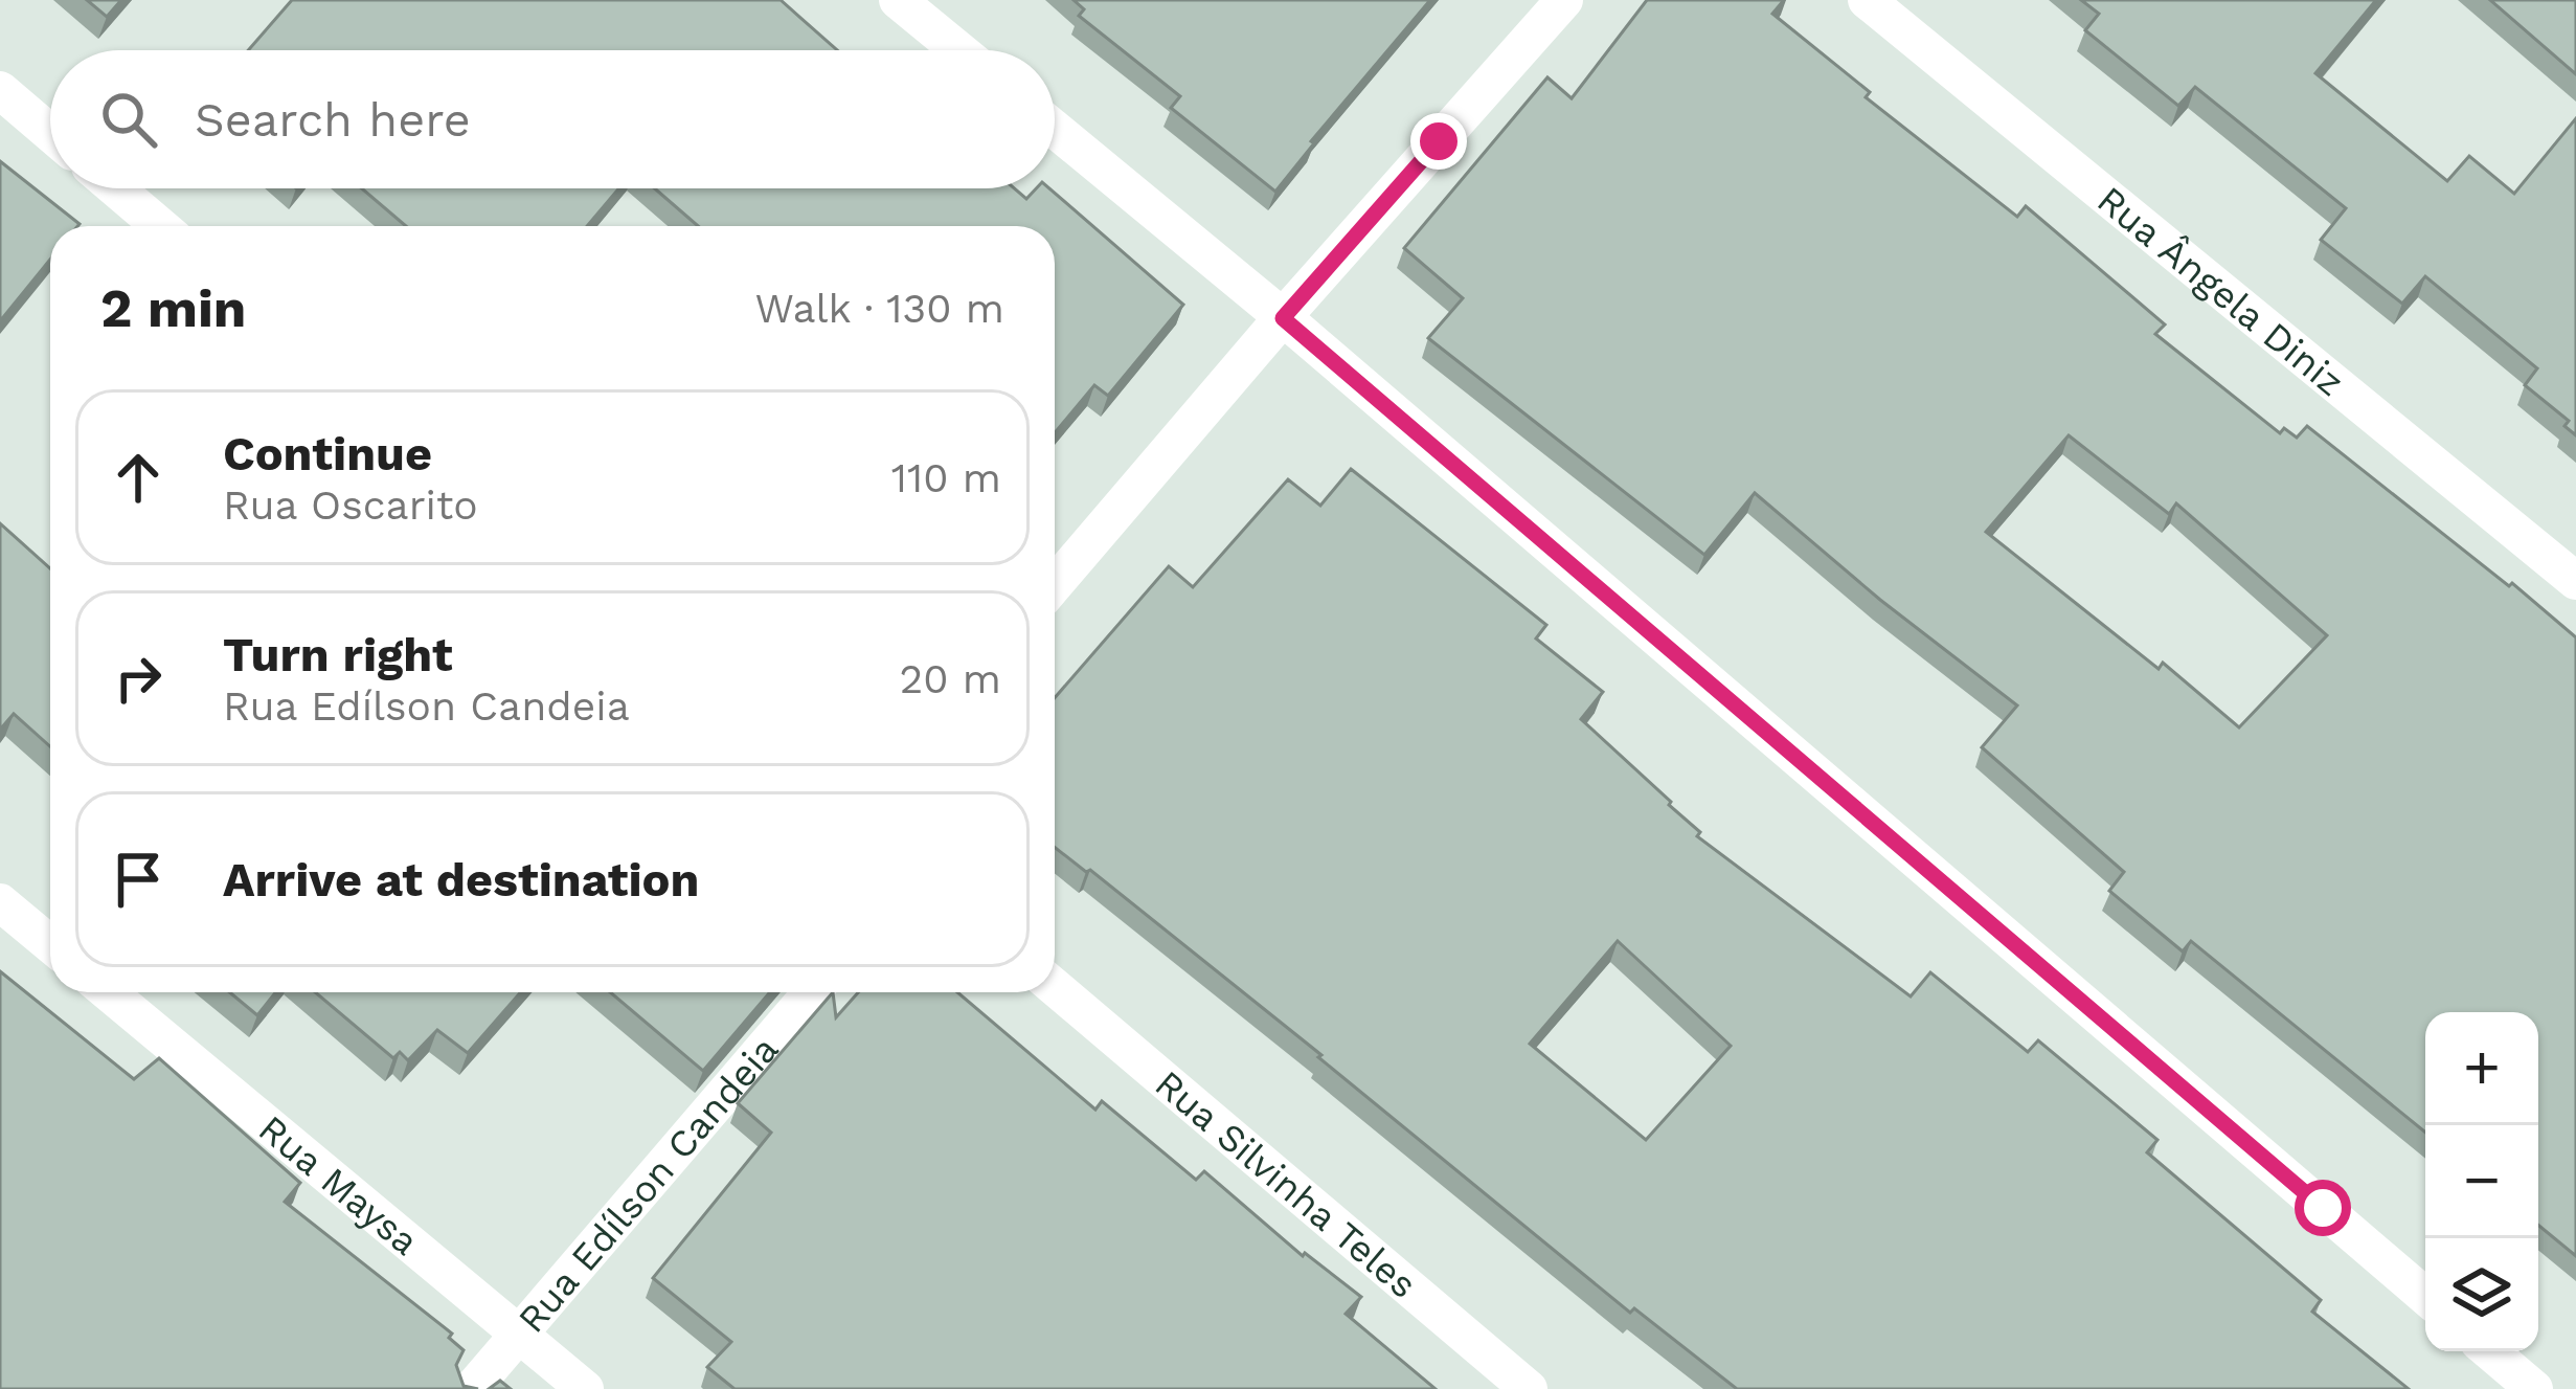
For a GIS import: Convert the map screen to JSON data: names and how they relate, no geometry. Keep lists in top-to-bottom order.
{
  "streets": {
    "street": [
      "Rua Ângela Diniz",
      "Rua Silvinha Teles",
      "Rua Maysa",
      "Rua Edílson Candeia"
    ]
  },
  "crossings": [
    ["Rua Maysa", "Rua Edílson Candeia"]
  ],
  "page": {
    "search": "Search here",
    "heading": ["2 min", "Walk · 130 m"],
    "list": [
      ["Continue", "Rua Oscarito", "110 m"],
      ["Turn right", "Rua Edílson Candeia", "20 m"],
      "Arrive at destination"
    ],
    "map_buttons": ["+", "−"]
  }
}
